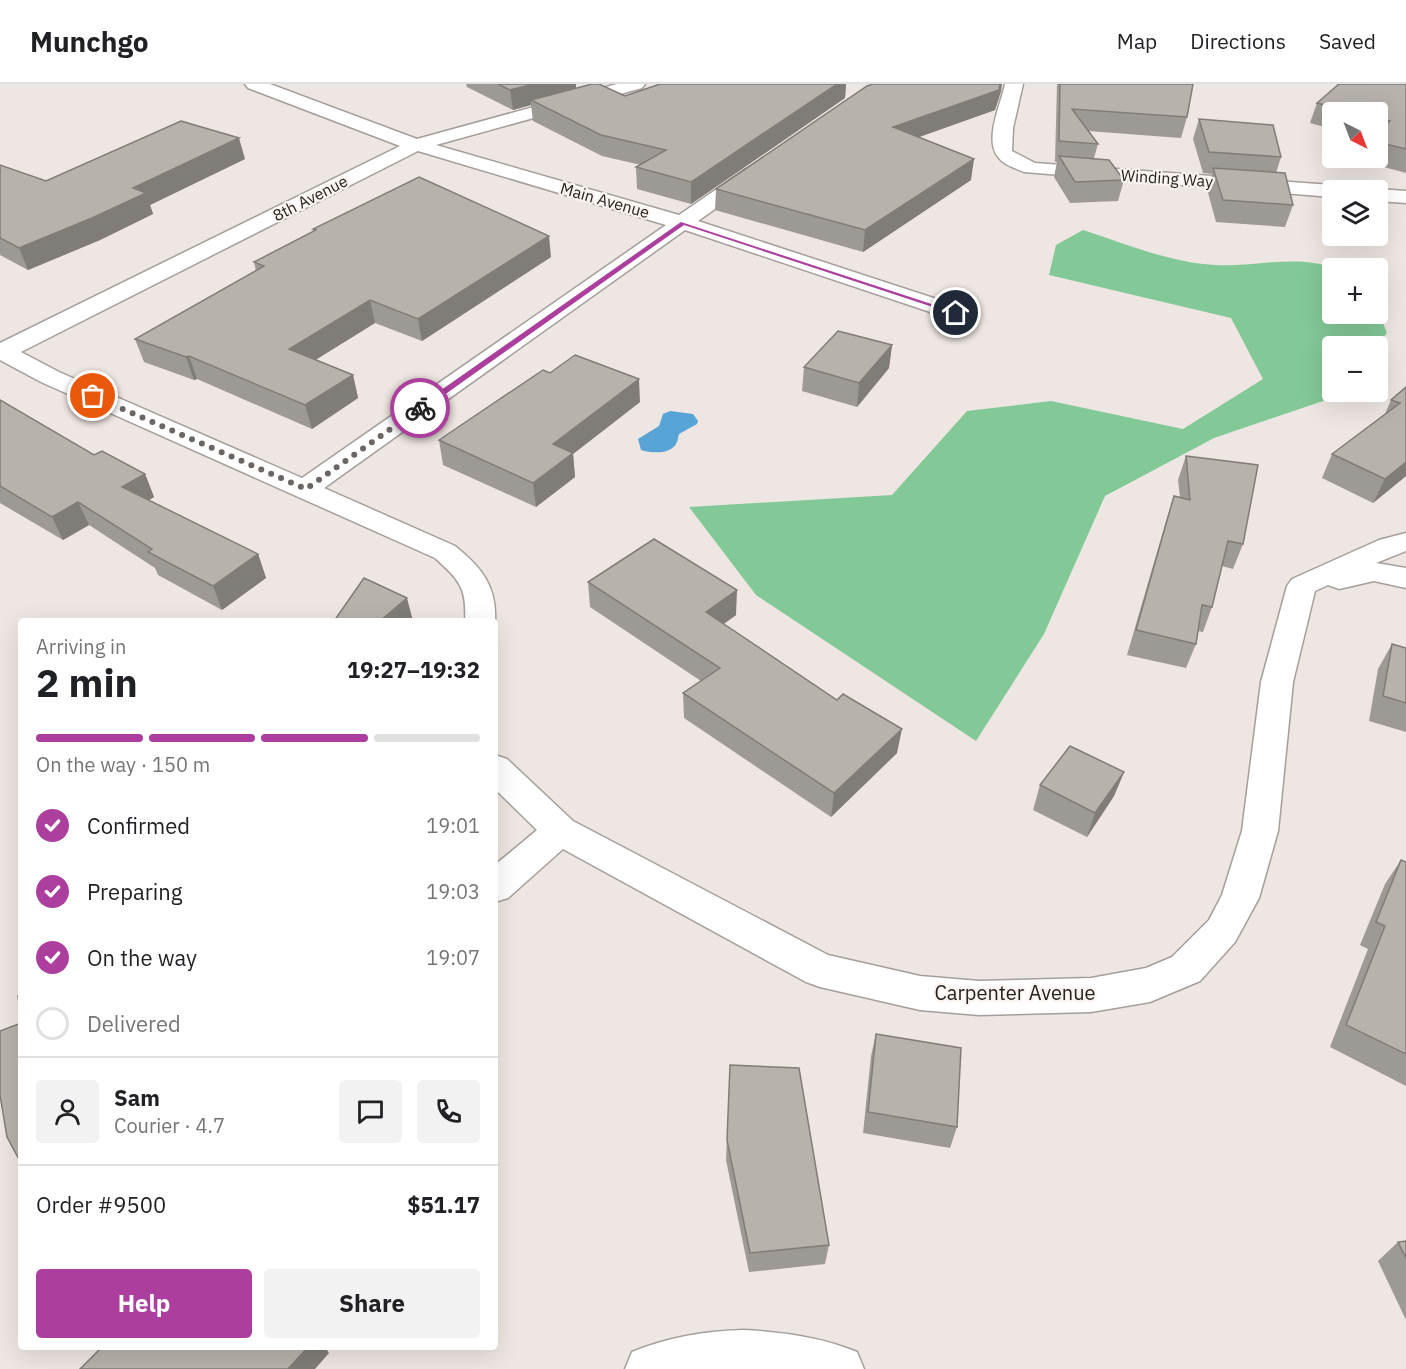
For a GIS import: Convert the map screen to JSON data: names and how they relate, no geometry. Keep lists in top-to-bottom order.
{
  "streets": {
    "street": [
      "Winding Way",
      "8th Avenue",
      "Main Avenue",
      "Carpenter Avenue"
    ]
  },
  "crossings": [
    ["8th Avenue", "Main Avenue"]
  ],
  "north": "bottom right",
  "page": {
    "header": "Munchgo",
    "nav": ["Map", "Directions", "Saved"],
    "map_buttons": ["+", "−"],
    "heading": ["2 min", "Arriving in", "19:27–19:32"],
    "panel": [
      "Sam",
      "Courier · 4.7",
      "Order #9500",
      "$51.17"
    ],
    "bar": "On the way · 150 m",
    "list": [
      ["Confirmed", "19:01"],
      ["Preparing", "19:03"],
      ["On the way", "19:07"],
      "Delivered"
    ],
    "buttons": ["Help", "Share"]
  }
}
